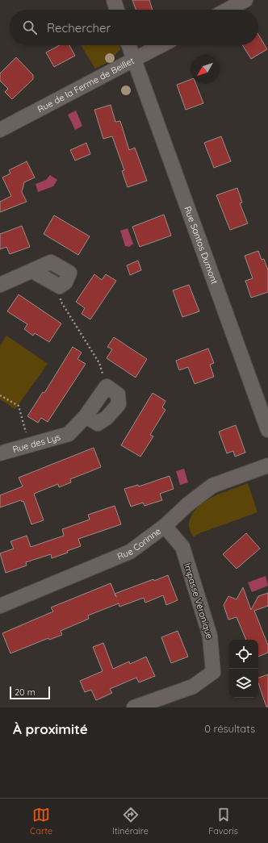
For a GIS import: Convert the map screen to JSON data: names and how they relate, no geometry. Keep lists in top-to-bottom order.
{
  "streets": {
    "street": [
      "Rue de la Ferme de Beillet",
      "Rue Santos Dumont",
      "Rue des Lys",
      "Rue Corinne",
      "Impasse Véronique"
    ]
  },
  "crossings": [
    ["Rue de la Ferme de Beillet", "Rue Santos Dumont"],
    ["Rue Corinne", "Impasse Véronique"]
  ],
  "scale_bar": "20 m",
  "north": "bottom left",
  "page": {
    "search": "Rechercher",
    "scale": "20 m",
    "heading": ["À proximité", "0 résultats"],
    "nav": ["Carte", "Itinéraire", "Favoris"]
  }
}
